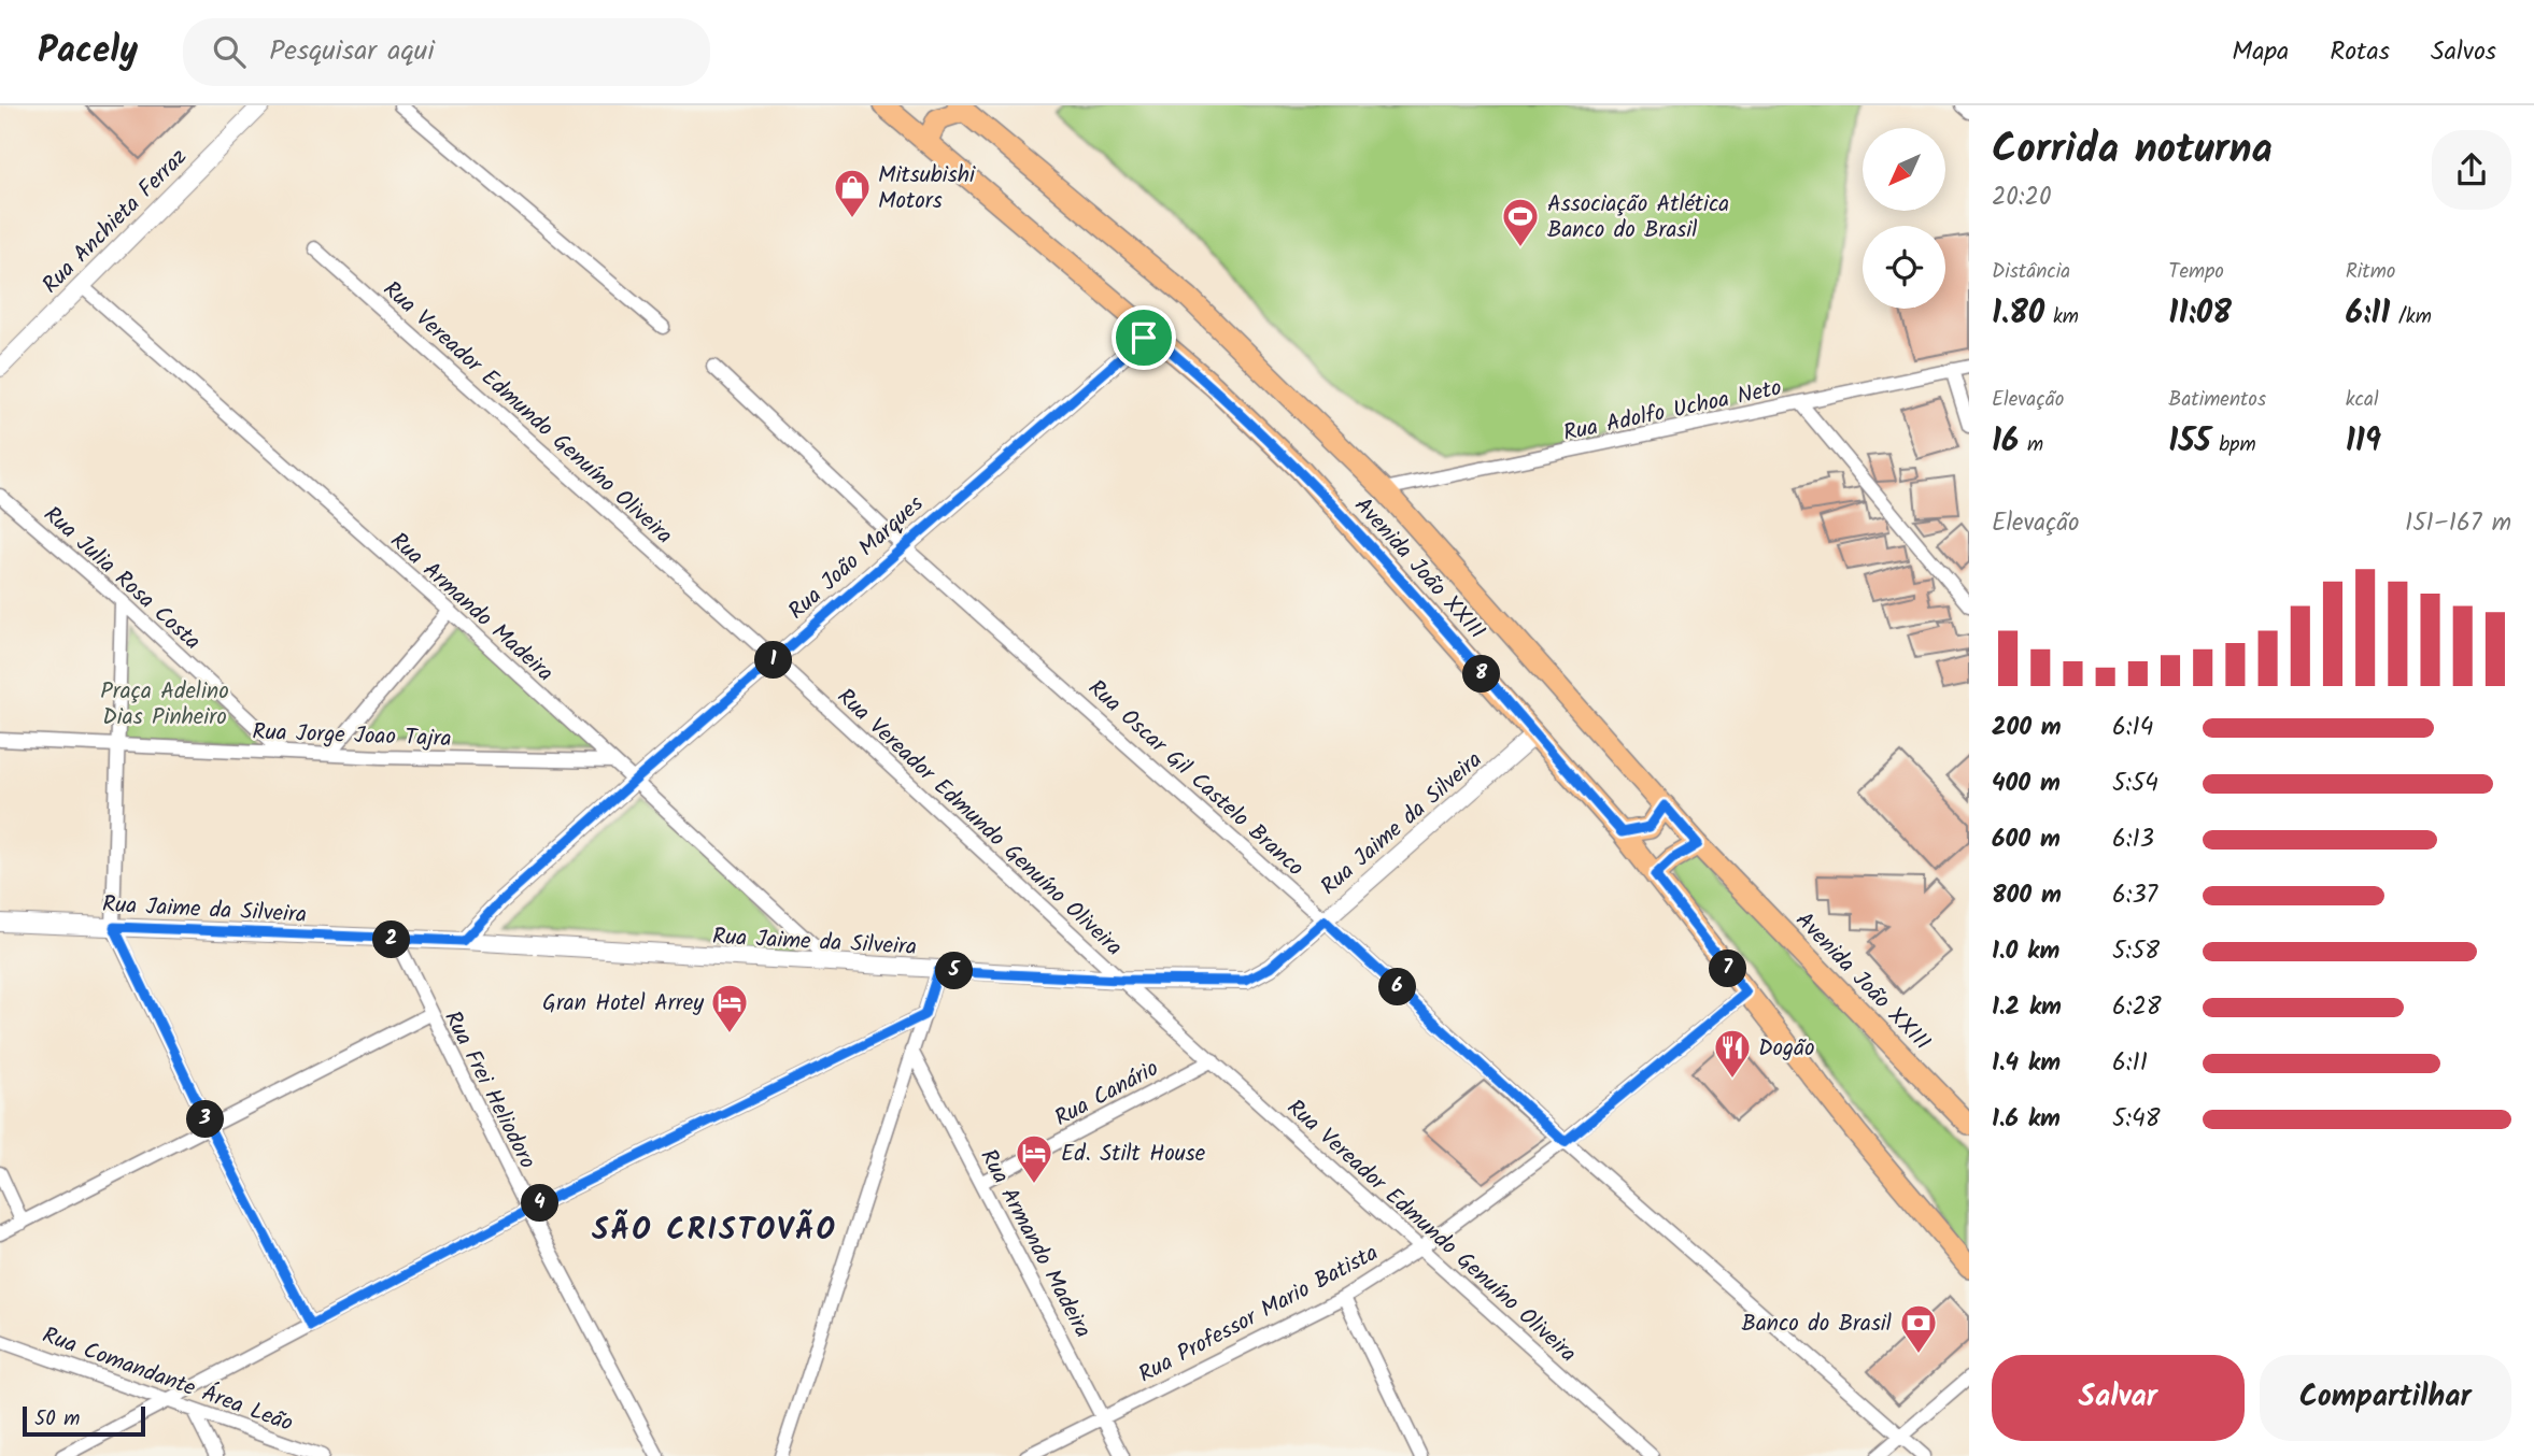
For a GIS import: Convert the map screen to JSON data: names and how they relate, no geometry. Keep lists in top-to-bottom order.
{
  "streets": {
    "main road": ["Avenida João XXIII"],
    "street": [
      "Rua Anchieta Ferraz",
      "Rua Adolfo Uchoa Neto",
      "Rua Vereador Edmundo Genuíno Oliveira",
      "Rua João Marques",
      "Rua Julia Rosa Costa",
      "Rua Armando Madeira",
      "Rua Jorge Joao Tajra",
      "Rua Oscar Gil Castelo Branco",
      "Rua Jaime da Silveira",
      "Rua Frei Heliodoro",
      "Rua Canário",
      "Rua Professor Mario Batista",
      "Rua Comandante Área Leão"
    ]
  },
  "crossings": [
    ["Rua Anchieta Ferraz", "Rua Armando Madeira"],
    ["Rua Adolfo Uchoa Neto", "Avenida João XXIII"],
    ["Rua Vereador Edmundo Genuíno Oliveira", "Rua João Marques"],
    ["Rua Vereador Edmundo Genuíno Oliveira", "Rua Jaime da Silveira"],
    ["Rua Vereador Edmundo Genuíno Oliveira", "Rua Canário"],
    ["Rua Vereador Edmundo Genuíno Oliveira", "Rua Professor Mario Batista"],
    ["Rua João Marques", "Avenida João XXIII"],
    ["Rua João Marques", "Rua Armando Madeira"],
    ["Rua João Marques", "Rua Oscar Gil Castelo Branco"],
    ["Rua João Marques", "Rua Jaime da Silveira"],
    ["Avenida João XXIII", "Rua Jaime da Silveira"],
    ["Avenida João XXIII", "Rua Professor Mario Batista"],
    ["Rua Julia Rosa Costa", "Rua Jorge Joao Tajra"],
    ["Rua Armando Madeira", "Rua Jorge Joao Tajra"],
    ["Rua Armando Madeira", "Rua Jaime da Silveira"],
    ["Rua Armando Madeira", "Rua Canário"],
    ["Rua Armando Madeira", "Rua Professor Mario Batista"],
    ["Rua Oscar Gil Castelo Branco", "Rua Jaime da Silveira"],
    ["Rua Oscar Gil Castelo Branco", "Rua Professor Mario Batista"],
    ["Rua Jaime da Silveira", "Rua Frei Heliodoro"]
  ],
  "districts": ["SÃO CRISTOVÃO"],
  "parks": ["Praça Adelino Dias Pinheiro"],
  "places": {
    "shop": ["Mitsubishi Motors"],
    "sports": ["Associação Atlética Banco do Brasil"],
    "hotel": ["Gran Hotel Arrey", "Ed. Stilt House"],
    "restaurant": ["Dogão"],
    "bank": ["Banco do Brasil"]
  },
  "scale_bar": "50 m",
  "north": "bottom left",
  "page": {
    "header": "Pacely",
    "search": "Pesquisar aqui",
    "nav": ["Mapa", "Rotas", "Salvos"],
    "heading": ["Corrida noturna", "20:20"],
    "stats": [
      ["Distância", "1.80 km"],
      ["Tempo", "11:08"],
      ["Ritmo", "6:11 /km"],
      ["Elevação", "16 m"],
      ["Batimentos", "155 bpm"],
      ["kcal", "119"]
    ],
    "chart": ["Elevação", "151–167 m"],
    "pins": [
      "1",
      "8",
      "2",
      "7",
      "5",
      "6",
      "3",
      "4"
    ],
    "list": [
      {
        "name": "200 m",
        "note": "6:14"
      },
      {
        "name": "400 m",
        "note": "5:54"
      },
      {
        "name": "600 m",
        "note": "6:13"
      },
      {
        "name": "800 m",
        "note": "6:37"
      },
      {
        "name": "1.0 km",
        "note": "5:58"
      },
      {
        "name": "1.2 km",
        "note": "6:28"
      },
      {
        "name": "1.4 km",
        "note": "6:11"
      },
      {
        "name": "1.6 km",
        "note": "5:48"
      }
    ],
    "buttons": ["Salvar", "Compartilhar"],
    "scale": "50 m"
  }
}
